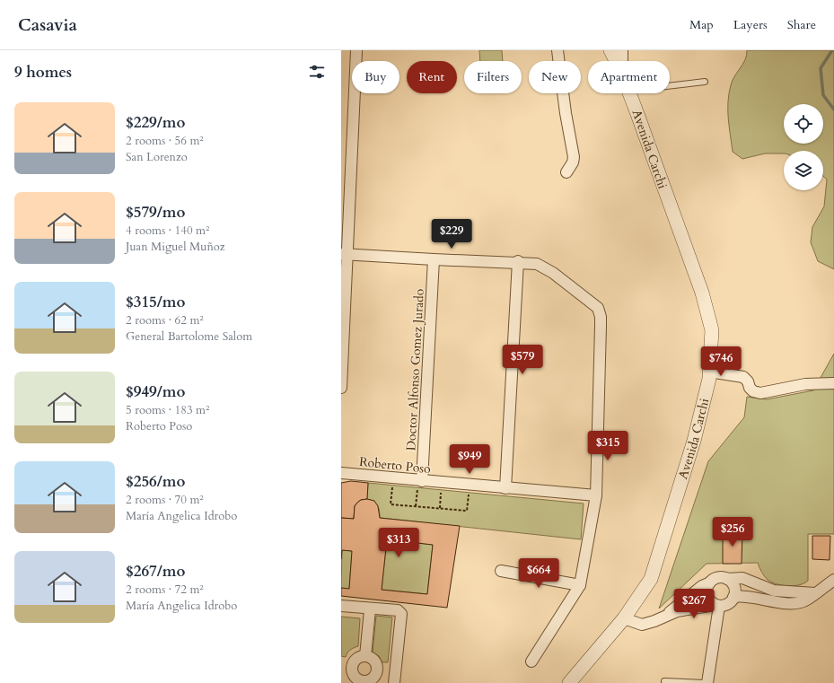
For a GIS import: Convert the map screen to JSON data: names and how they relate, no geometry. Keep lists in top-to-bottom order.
{
  "streets": {
    "street": ["Avenida Carchi", "Doctor Alfonso Gomez Jurado", "Roberto Poso"]
  },
  "crossings": [
    ["Doctor Alfonso Gomez Jurado", "Roberto Poso"]
  ],
  "page": {
    "header": "Casavia",
    "nav": ["Map", "Layers", "Share"],
    "heading": "9 homes",
    "chip": [
      "Buy",
      "Rent",
      "Filters",
      "New",
      "Apartment"
    ],
    "list": [
      {
        "name": "$229/mo",
        "note": "2 rooms · 56 m² · San Lorenzo"
      },
      {
        "name": "$579/mo",
        "note": "4 rooms · 140 m² · Juan Miguel Muñoz"
      },
      {
        "name": "$315/mo",
        "note": "2 rooms · 62 m² · General Bartolome Salom"
      },
      {
        "name": "$949/mo",
        "note": "5 rooms · 183 m² · Roberto Poso"
      },
      {
        "name": "$256/mo",
        "note": "2 rooms · 70 m² · María Angelica Idrobo"
      },
      {
        "name": "$267/mo",
        "note": "2 rooms · 72 m² · María Angelica Idrobo"
      }
    ],
    "price": [
      "$229",
      "$579",
      "$746",
      "$315",
      "$949",
      "$256",
      "$313",
      "$664",
      "$267"
    ]
  }
}
